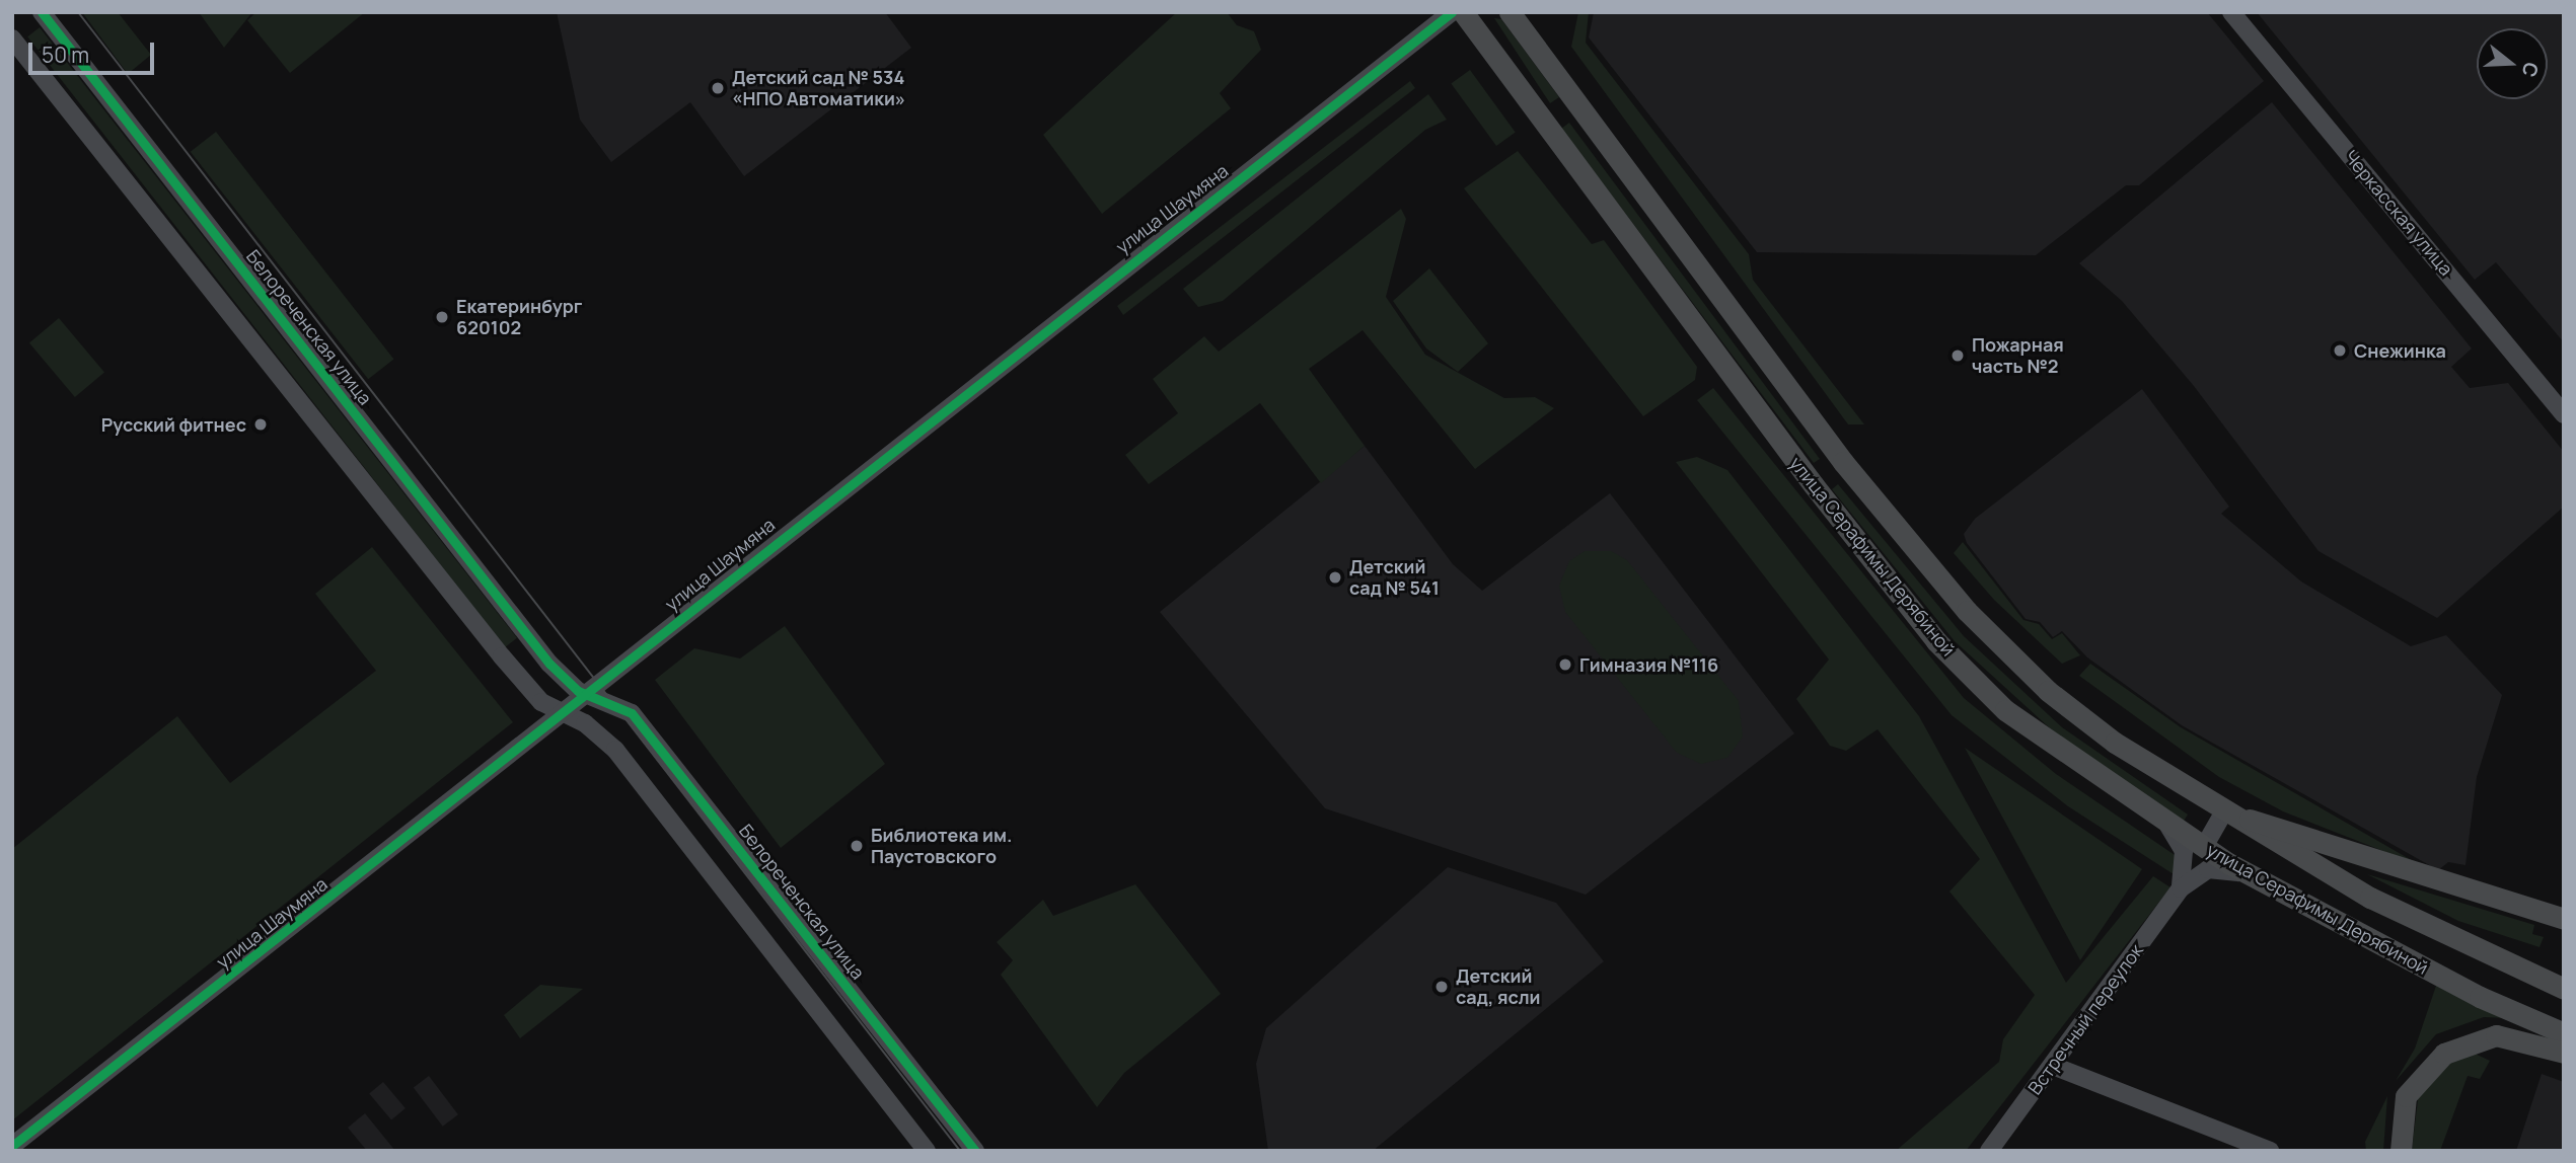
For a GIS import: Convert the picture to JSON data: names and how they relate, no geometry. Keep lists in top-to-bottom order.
{
  "streets": {
    "main road": ["улица Серафимы Дерябиной"],
    "street": [
      "улица Шаумяна",
      "Черкасская улица",
      "Белореченская улица",
      "Встречный переулок"
    ]
  },
  "crossings": [
    ["улица Шаумяна", "Белореченская улица"],
    ["улица Серафимы Дерябиной", "Встречный переулок"]
  ],
  "places": [
    "Детский сад № 534 «НПО Автоматики»",
    "Екатеринбург 620102",
    "Снежинка",
    "Пожарная часть №2",
    "Русский фитнес",
    "Детский сад № 541",
    "Гимназия №116",
    "Библиотека им. Паустовского",
    "Детский сад, ясли"
  ],
  "scale_bar": "50 m",
  "north": "right"
}
